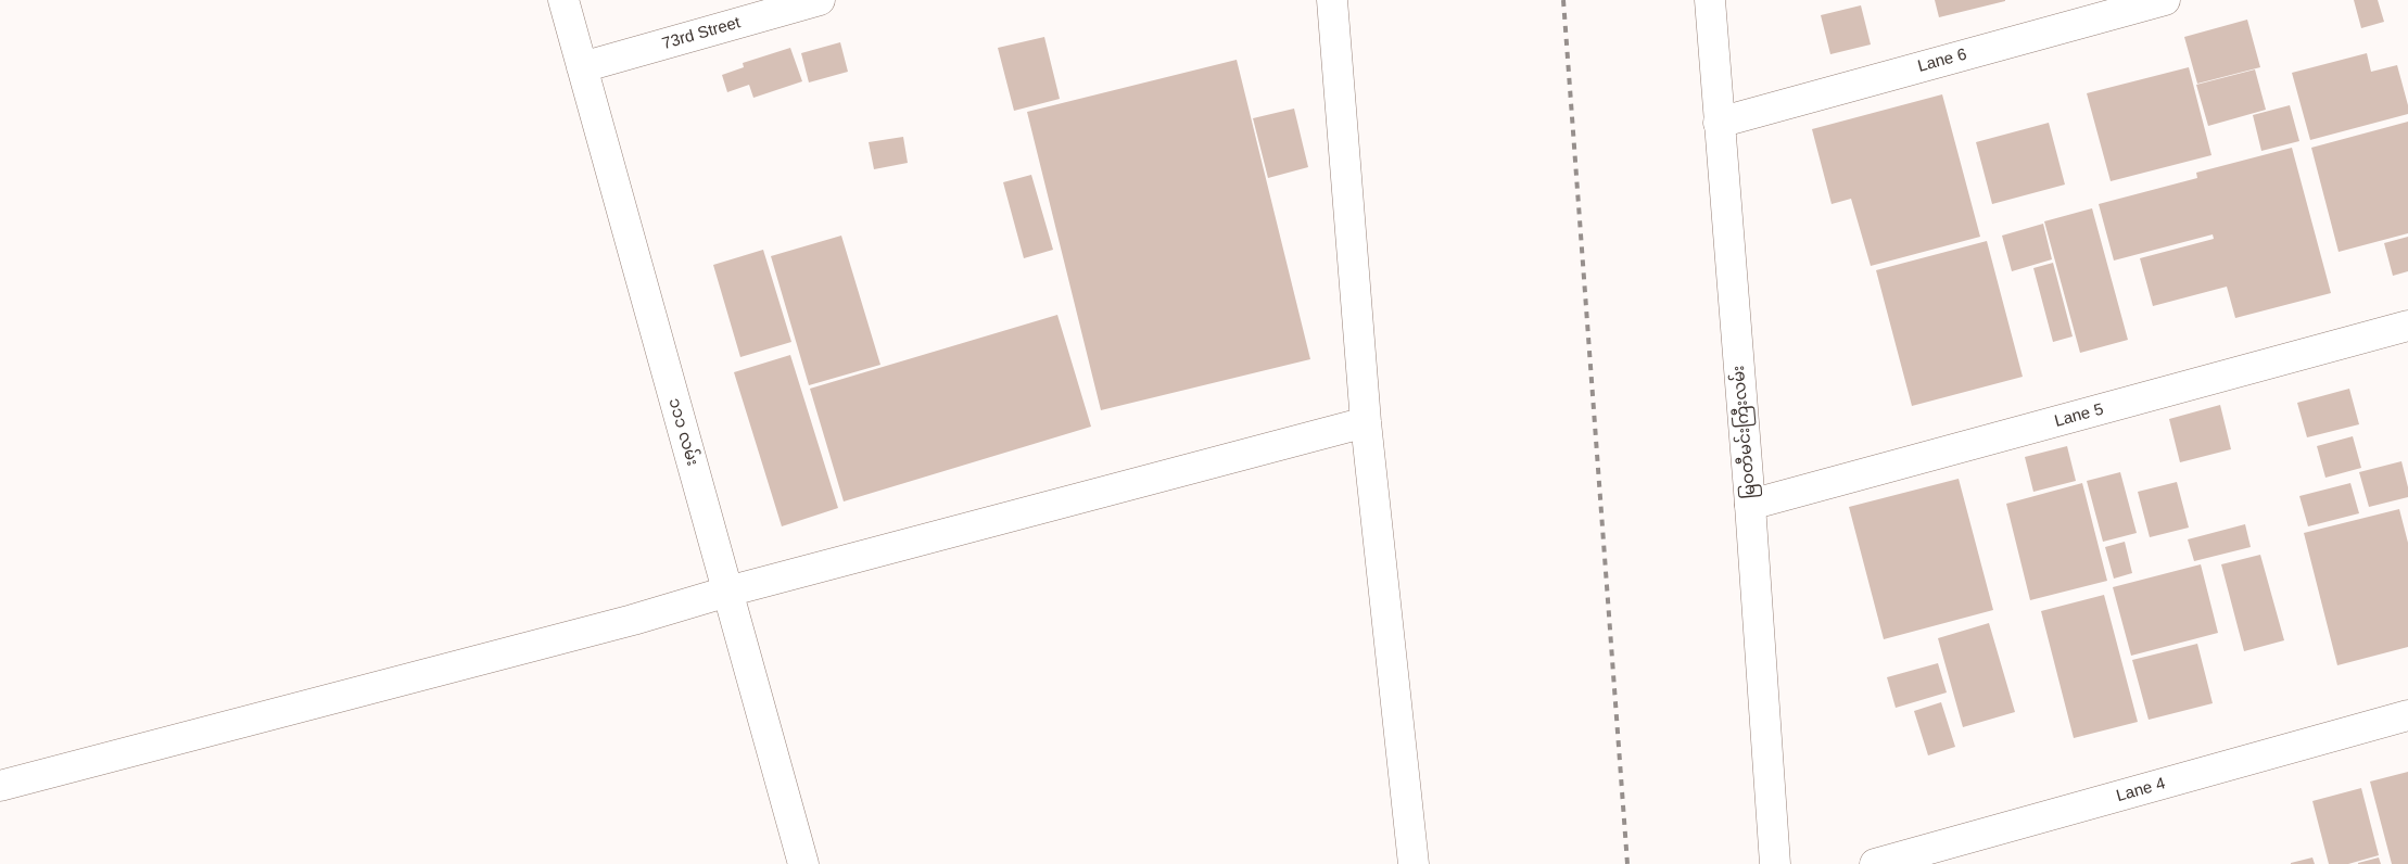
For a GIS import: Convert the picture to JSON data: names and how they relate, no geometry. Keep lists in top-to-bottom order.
{
  "streets": {
    "street": [
      "73rd Street",
      "Lane 6",
      "Lane 5",
      "၁၁၁ လမ်း",
      "မြဝတီမင်းကြီးလမ်း",
      "Lane 4"
    ]
  },
  "crossings": [
    ["73rd Street", "၁၁၁ လမ်း"],
    ["Lane 6", "မြဝတီမင်းကြီးလမ်း"],
    ["Lane 5", "မြဝတီမင်းကြီးလမ်း"]
  ]
}
